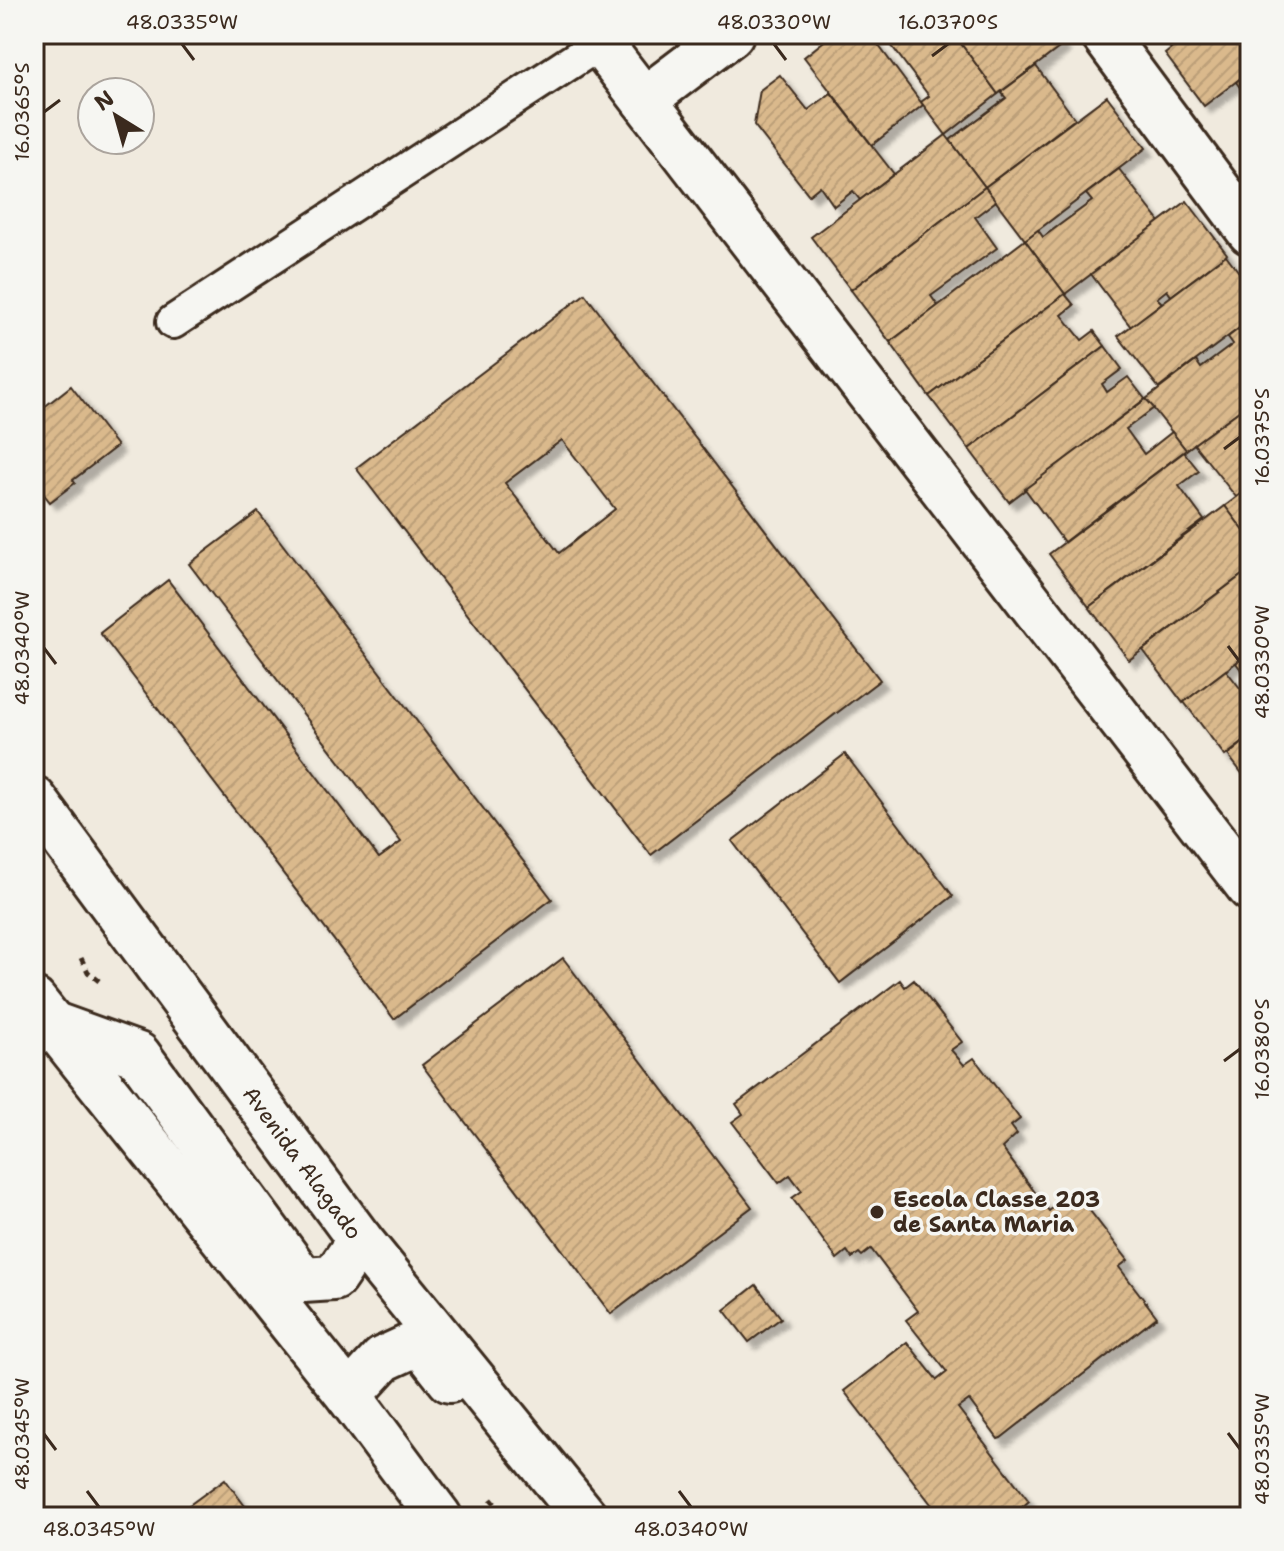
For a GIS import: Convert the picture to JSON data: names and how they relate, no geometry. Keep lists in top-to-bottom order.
{
  "streets": {
    "main road": ["Avenida Alagado"]
  },
  "places": ["Escola Classe 203 de Santa Maria"],
  "north": "top left",
  "coordinates": [
    "48.0335°W",
    "48.0330°W",
    "16.0370°S",
    "16.0365°S",
    "16.0375°S",
    "48.0340°W",
    "16.0380°S",
    "48.0345°W"
  ]
}
